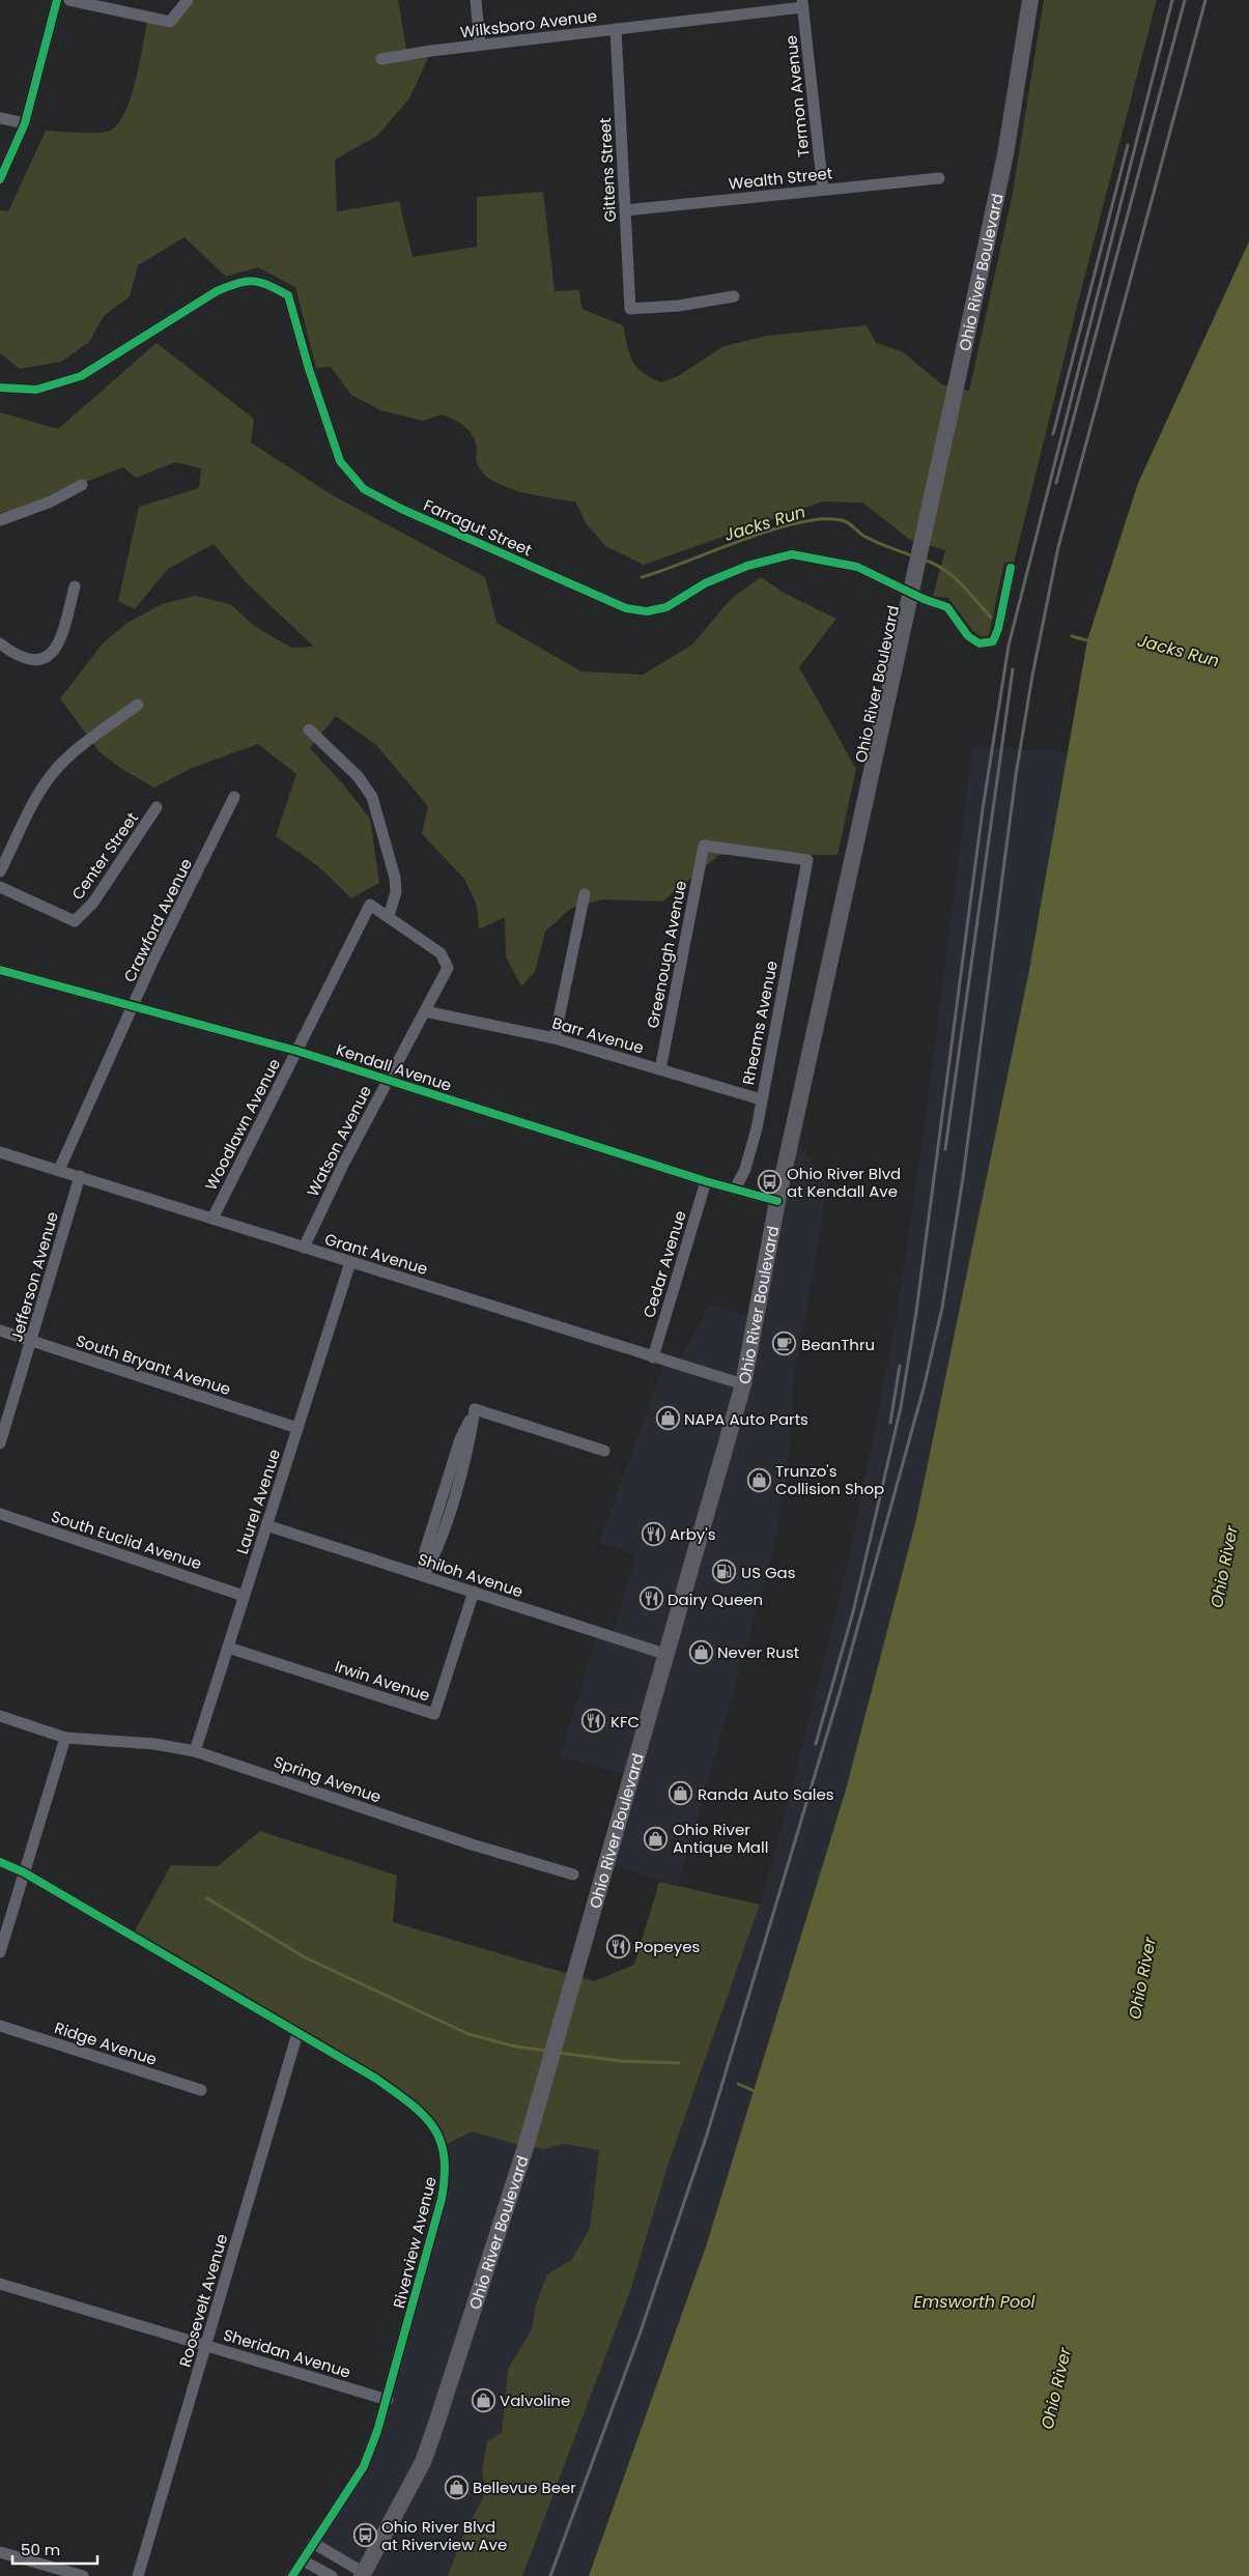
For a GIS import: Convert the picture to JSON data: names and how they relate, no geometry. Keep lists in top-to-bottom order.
{
  "streets": {
    "highway": ["Ohio River Boulevard"],
    "street": [
      "Wilksboro Avenue",
      "Termon Avenue",
      "Gittens Street",
      "Wealth Street",
      "Farragut Street",
      "Center Street",
      "Crawford Avenue",
      "Greenough Avenue",
      "Rheams Avenue",
      "Barr Avenue",
      "Kendall Avenue",
      "Woodlawn Avenue",
      "Watson Avenue",
      "Grant Avenue",
      "Cedar Avenue",
      "Jefferson Avenue",
      "South Bryant Avenue",
      "Laurel Avenue",
      "South Euclid Avenue",
      "Shiloh Avenue",
      "Irwin Avenue",
      "Spring Avenue",
      "Ridge Avenue",
      "Riverview Avenue",
      "Roosevelt Avenue",
      "Sheridan Avenue"
    ]
  },
  "crossings": [
    ["Wilksboro Avenue", "Termon Avenue"],
    ["Wilksboro Avenue", "Gittens Street"],
    ["Termon Avenue", "Wealth Street"],
    ["Gittens Street", "Wealth Street"],
    ["Ohio River Boulevard", "Kendall Avenue"],
    ["Ohio River Boulevard", "Grant Avenue"],
    ["Ohio River Boulevard", "Shiloh Avenue"],
    ["Crawford Avenue", "Kendall Avenue"],
    ["Crawford Avenue", "Grant Avenue"],
    ["Greenough Avenue", "Rheams Avenue"],
    ["Greenough Avenue", "Barr Avenue"],
    ["Rheams Avenue", "Barr Avenue"],
    ["Rheams Avenue", "Kendall Avenue"],
    ["Barr Avenue", "Watson Avenue"],
    ["Kendall Avenue", "Woodlawn Avenue"],
    ["Kendall Avenue", "Watson Avenue"],
    ["Kendall Avenue", "Cedar Avenue"],
    ["Woodlawn Avenue", "Watson Avenue"],
    ["Woodlawn Avenue", "Grant Avenue"],
    ["Watson Avenue", "Grant Avenue"],
    ["Grant Avenue", "Cedar Avenue"],
    ["Grant Avenue", "Jefferson Avenue"],
    ["Grant Avenue", "Laurel Avenue"],
    ["Jefferson Avenue", "South Bryant Avenue"],
    ["South Bryant Avenue", "Laurel Avenue"],
    ["Laurel Avenue", "South Euclid Avenue"],
    ["Laurel Avenue", "Shiloh Avenue"],
    ["Laurel Avenue", "Irwin Avenue"],
    ["Laurel Avenue", "Spring Avenue"],
    ["Shiloh Avenue", "Irwin Avenue"],
    ["Riverview Avenue", "Roosevelt Avenue"],
    ["Riverview Avenue", "Sheridan Avenue"],
    ["Roosevelt Avenue", "Sheridan Avenue"]
  ],
  "water": ["Jacks Run", "Ohio River", "Emsworth Pool"],
  "places": {
    "bus stop": ["Ohio River Blvd at Kendall Ave", "Ohio River Blvd at Riverview Ave"],
    "cafe": ["BeanThru"],
    "shop": [
      "NAPA Auto Parts",
      "Trunzo's Collision Shop",
      "Never Rust",
      "Randa Auto Sales",
      "Ohio River Antique Mall",
      "Valvoline",
      "Bellevue Beer"
    ],
    "restaurant": [
      "Arby's",
      "Dairy Queen",
      "KFC",
      "Popeyes"
    ],
    "fuel station": ["US Gas"]
  },
  "scale_bar": "50 m"
}
